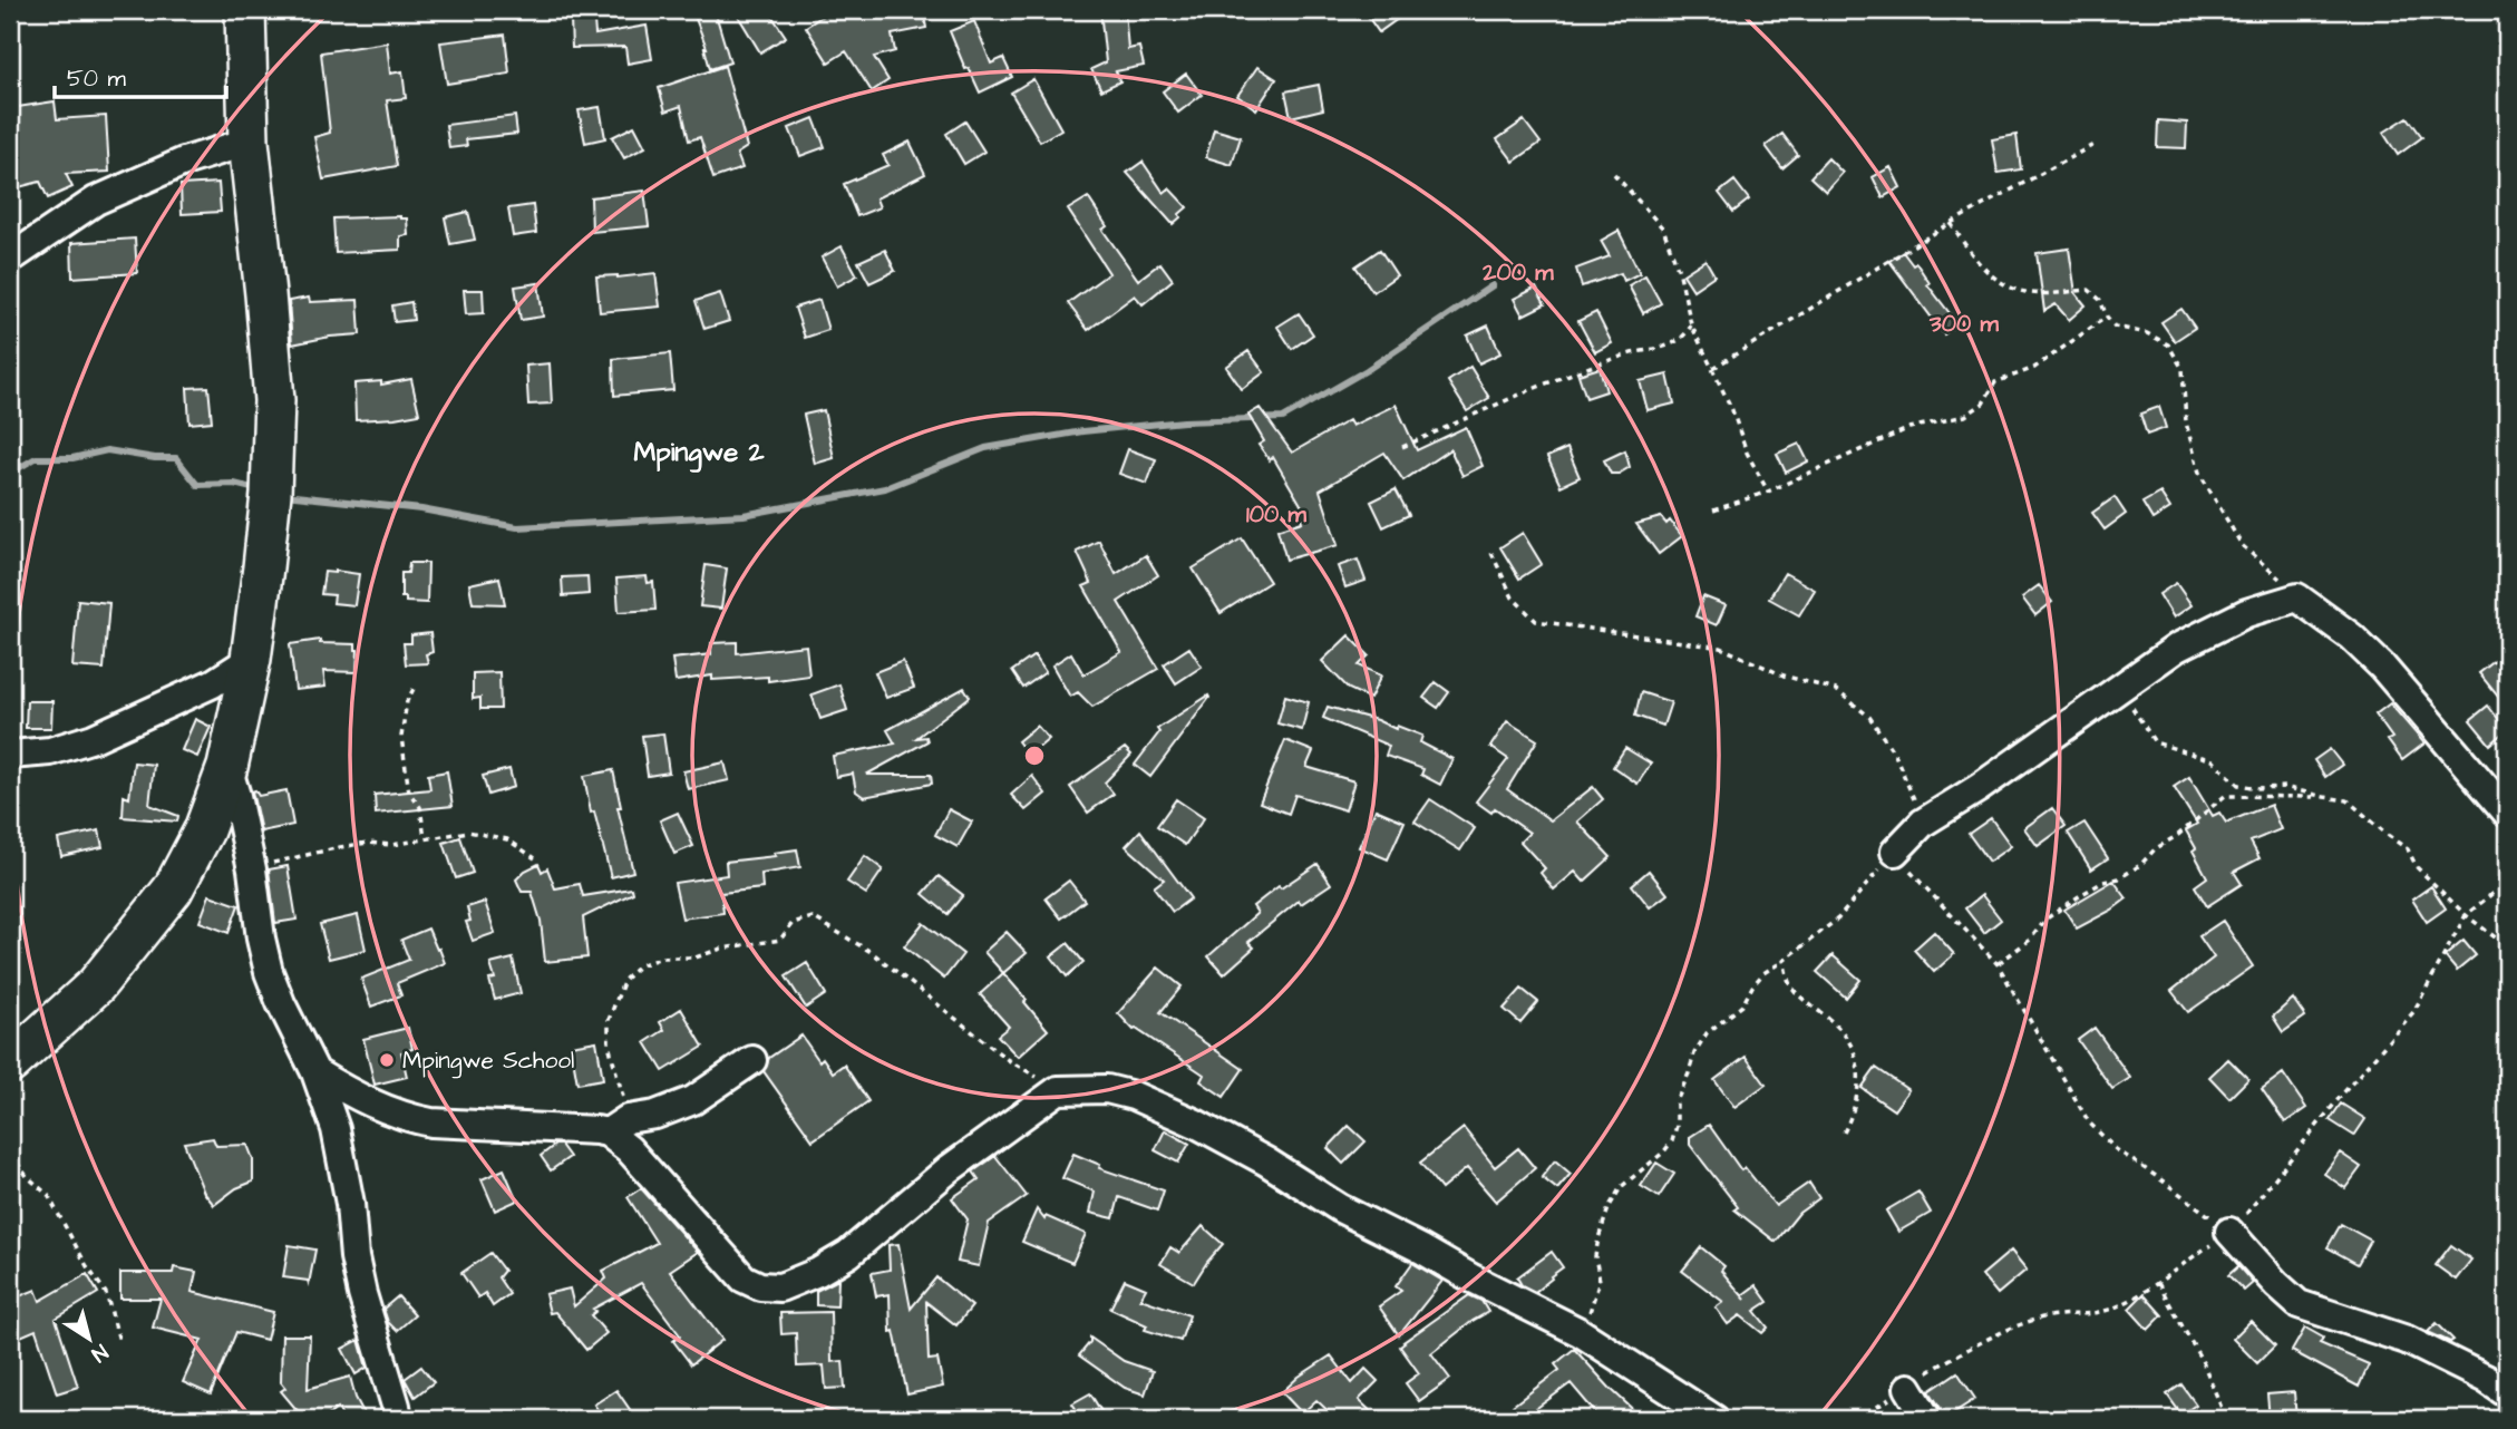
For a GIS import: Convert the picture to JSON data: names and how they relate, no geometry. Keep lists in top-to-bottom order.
{
  "districts": ["Mpingwe 2"],
  "places": ["Mpingwe School"],
  "scale_bar": "50 m",
  "north": "bottom right",
  "rings": ["200 m", "300 m", "100 m"]
}
